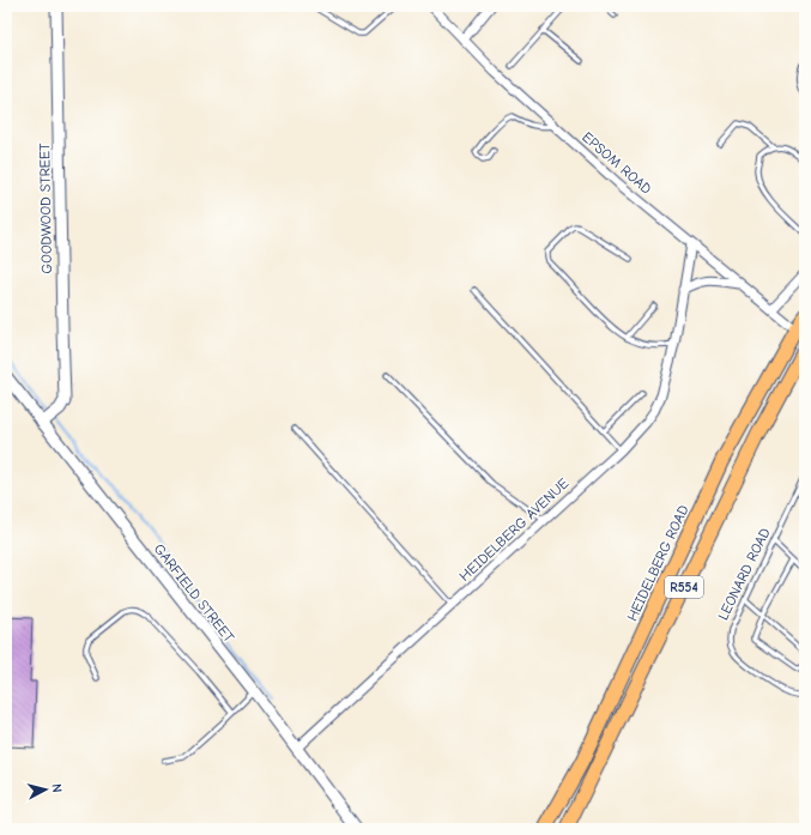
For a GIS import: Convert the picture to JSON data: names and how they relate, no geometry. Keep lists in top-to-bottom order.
{
  "streets": {
    "main road": ["HEIDELBERG ROAD", "R554"],
    "street": [
      "EPSOM ROAD",
      "GOODWOOD STREET",
      "HEIDELBERG AVENUE",
      "GARFIELD STREET"
    ],
    "lane": ["LEONARD ROAD"]
  },
  "crossings": [
    ["EPSOM ROAD", "HEIDELBERG AVENUE"],
    ["EPSOM ROAD", "HEIDELBERG ROAD"],
    ["GOODWOOD STREET", "GARFIELD STREET"],
    ["HEIDELBERG AVENUE", "GARFIELD STREET"]
  ],
  "north": "right"
}
